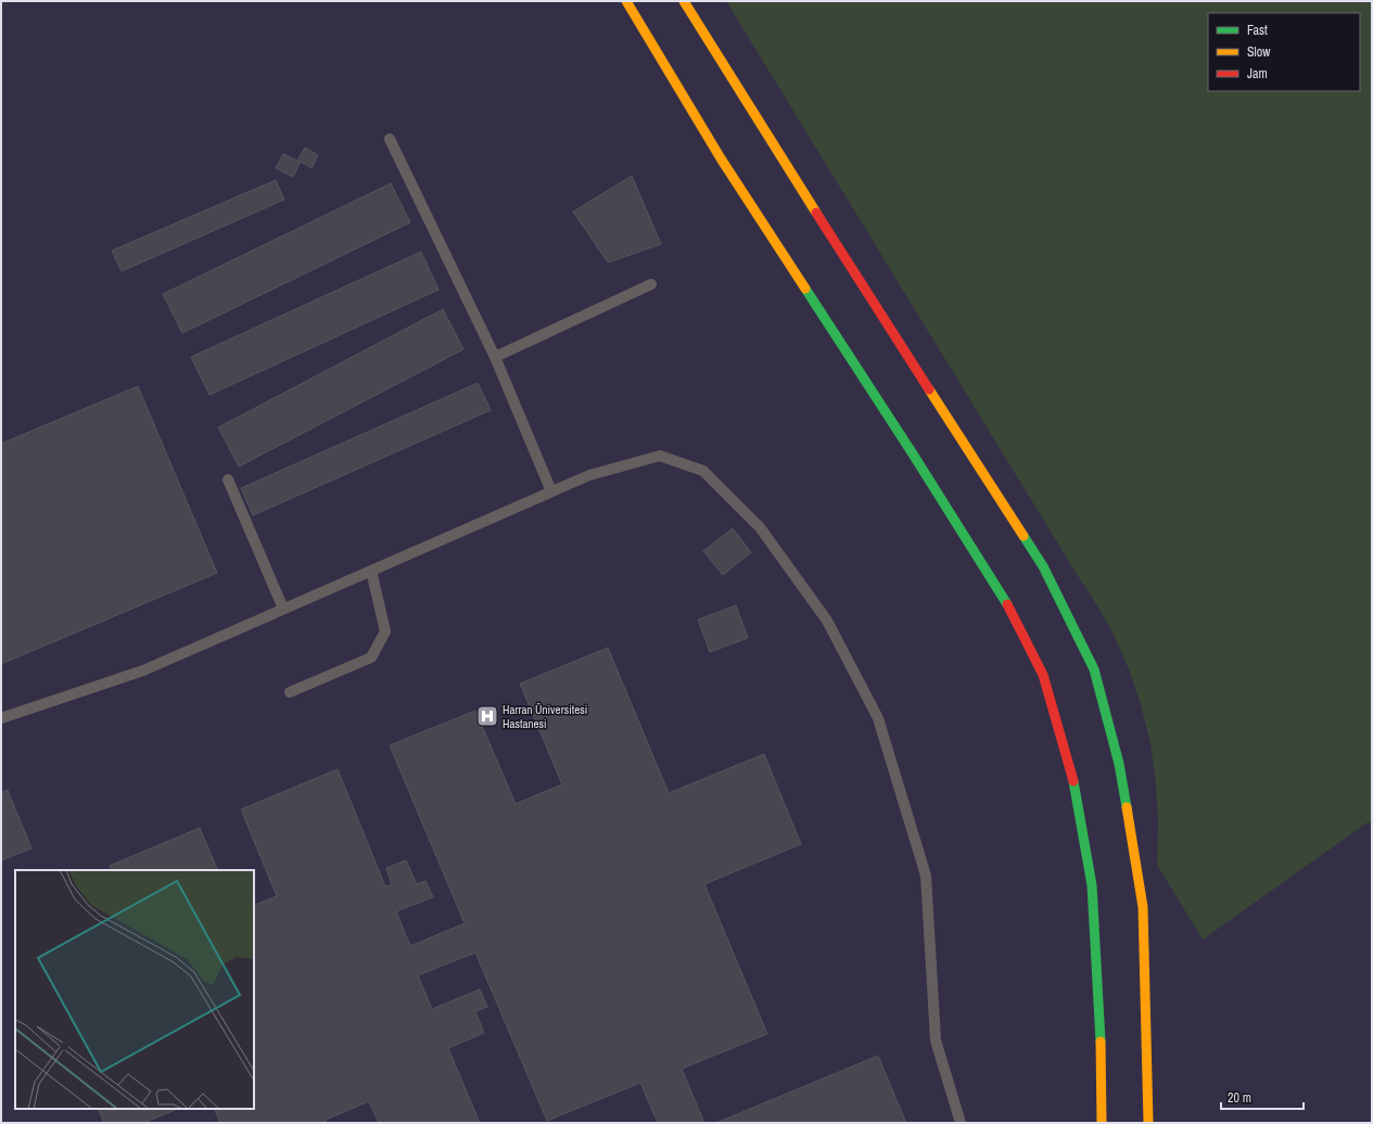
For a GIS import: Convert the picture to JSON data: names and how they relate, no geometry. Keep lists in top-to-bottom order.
{
  "places": {
    "hospital": ["Harran Üniversitesi Hastanesi"]
  },
  "legend": ["Fast", "Slow", "Jam"],
  "scale_bar": "20 m"
}
